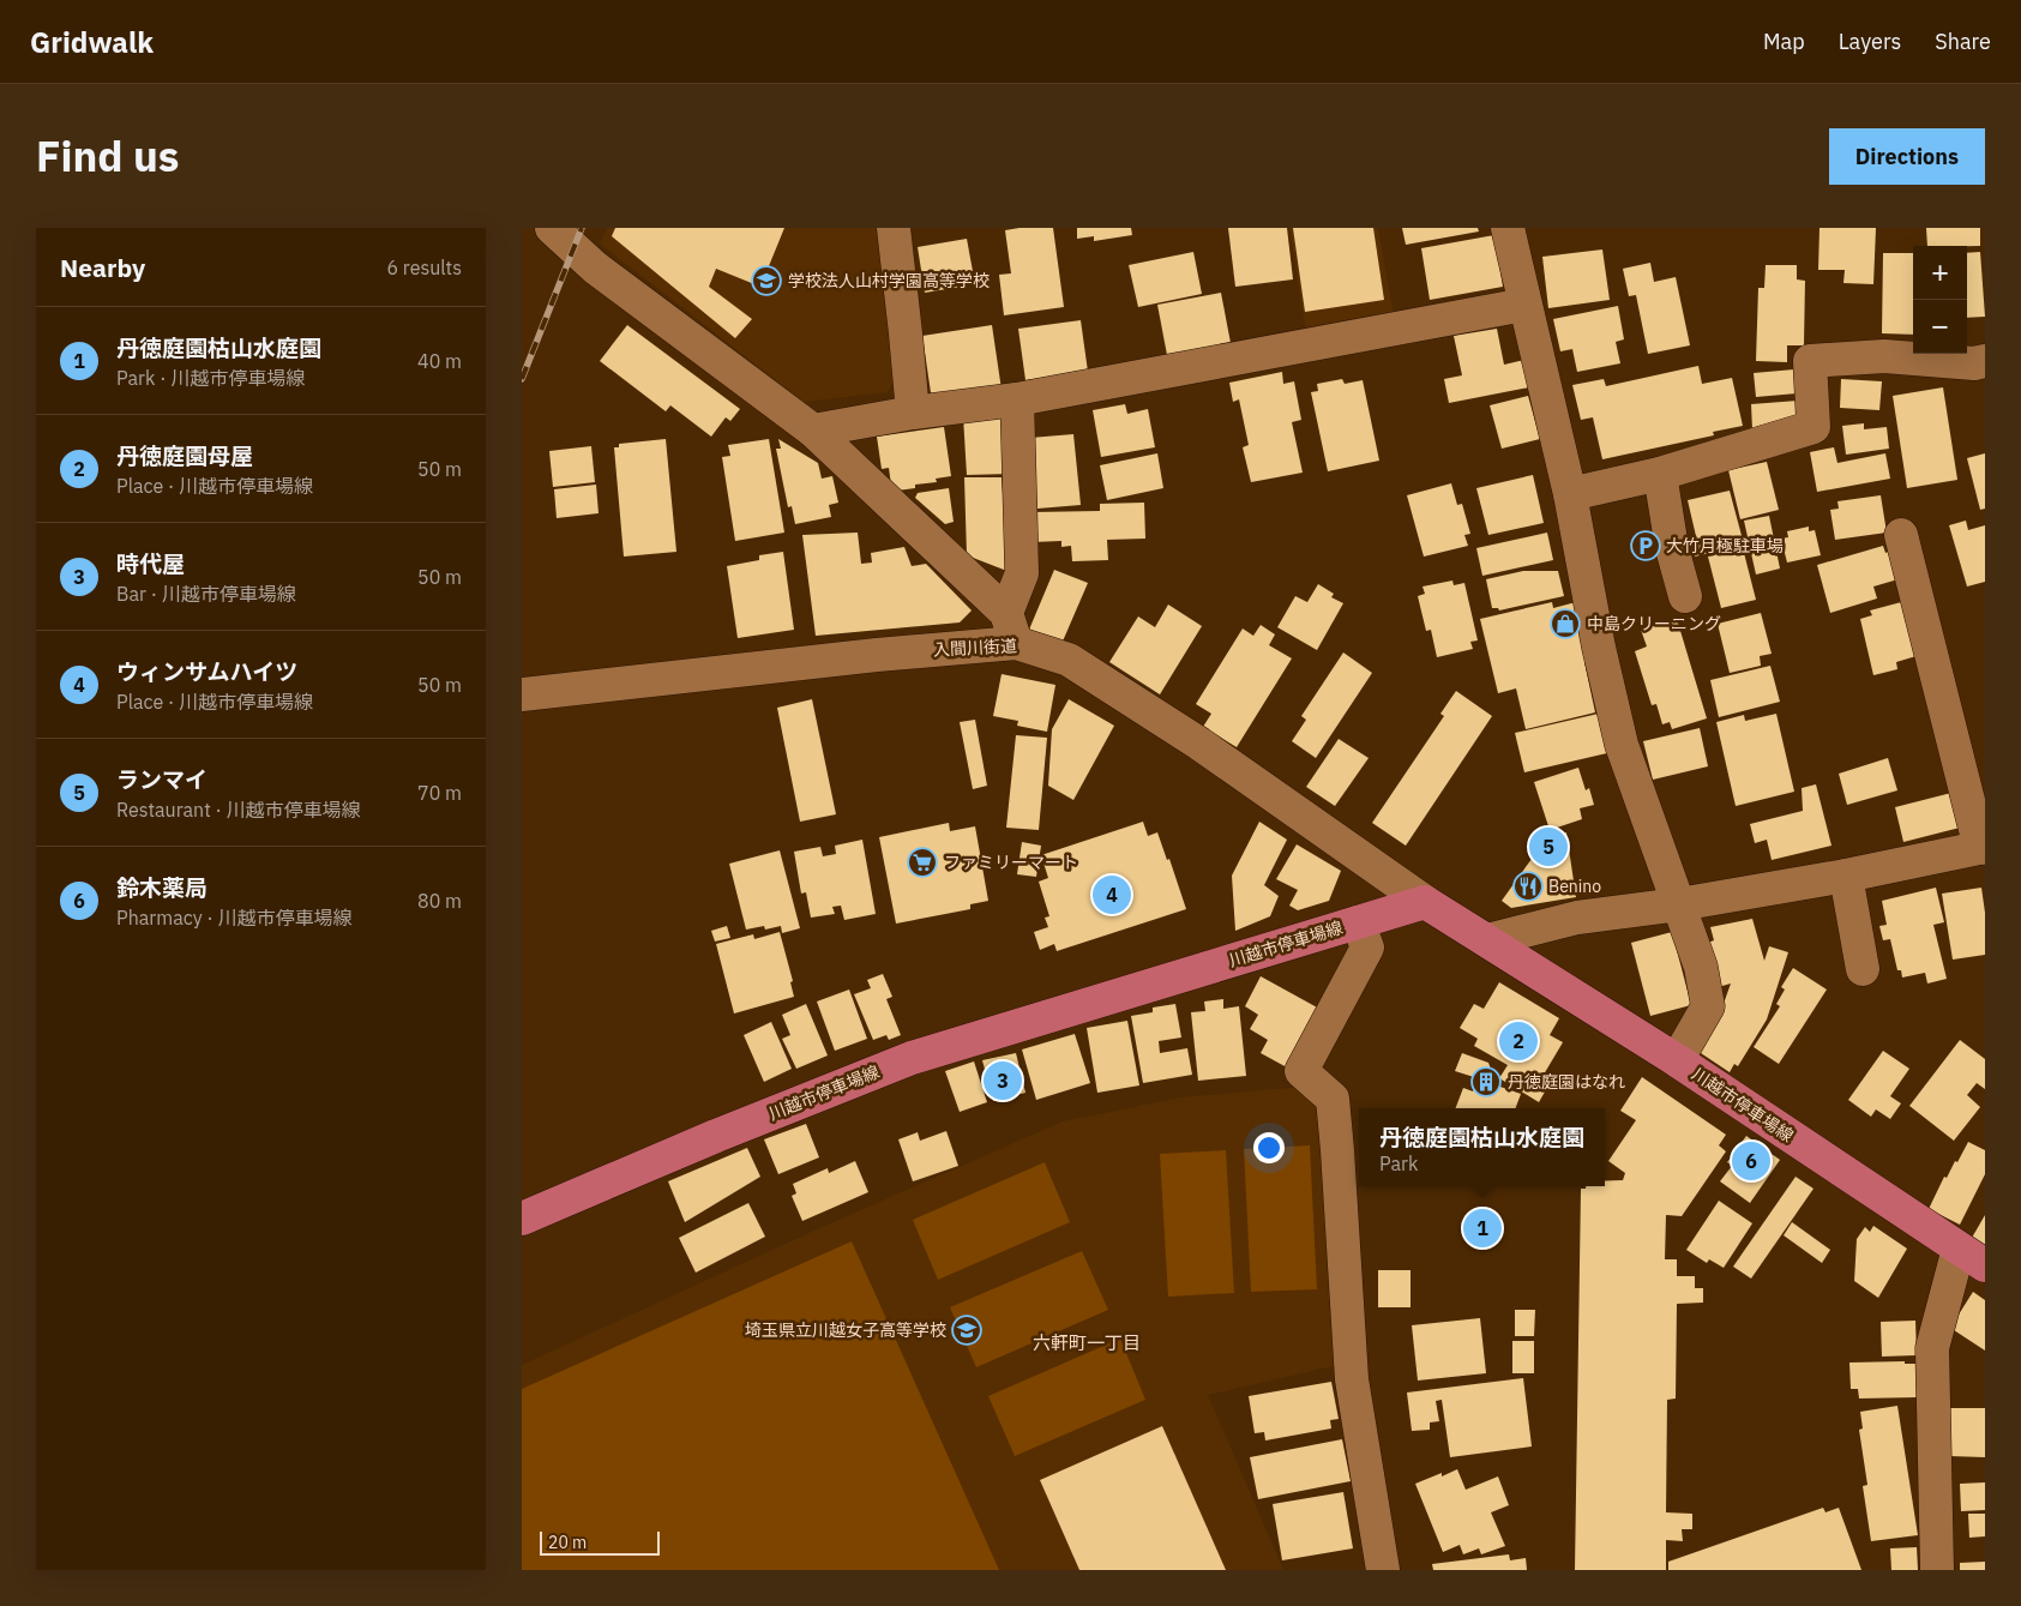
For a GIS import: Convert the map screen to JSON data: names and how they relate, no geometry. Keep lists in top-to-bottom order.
{
  "streets": {
    "main road": ["川越市停車場線"],
    "street": ["入間川街道"]
  },
  "crossings": [
    ["入間川街道", "川越市停車場線"]
  ],
  "districts": ["六軒町一丁目"],
  "places": {
    "school or university": ["学校法人山村学園高等学校", "埼玉県立川越女子高等学校"],
    "parking": ["大竹月極駐車場"],
    "shop": ["中島クリーニング"],
    "supermarket": ["ファミリーマート"],
    "restaurant": ["Benino"],
    "building": ["丹徳庭園はなれ"]
  },
  "scale_bar": "20 m",
  "page": {
    "header": "Gridwalk",
    "nav": ["Map", "Layers", "Share"],
    "title": "Find us",
    "buttons": "Directions",
    "heading": ["Nearby", "6 results"],
    "map_buttons": ["+", "−"],
    "list": [
      {
        "mark": "1",
        "name": "丹徳庭園枯山水庭園",
        "note": "Park · 川越市停車場線",
        "value": "40 m"
      },
      {
        "mark": "2",
        "name": "丹徳庭園母屋",
        "note": "Place · 川越市停車場線",
        "value": "50 m"
      },
      {
        "mark": "3",
        "name": "時代屋",
        "note": "Bar · 川越市停車場線",
        "value": "50 m"
      },
      {
        "mark": "4",
        "name": "ウィンサムハイツ",
        "note": "Place · 川越市停車場線",
        "value": "50 m"
      },
      {
        "mark": "5",
        "name": "ランマイ",
        "note": "Restaurant · 川越市停車場線",
        "value": "70 m"
      },
      {
        "mark": "6",
        "name": "鈴木薬局",
        "note": "Pharmacy · 川越市停車場線",
        "value": "80 m"
      }
    ],
    "pins": [
      "5",
      "4",
      "2",
      "3",
      "6",
      "1"
    ],
    "popup": ["丹徳庭園枯山水庭園", "Park"],
    "scale": "20 m"
  }
}
